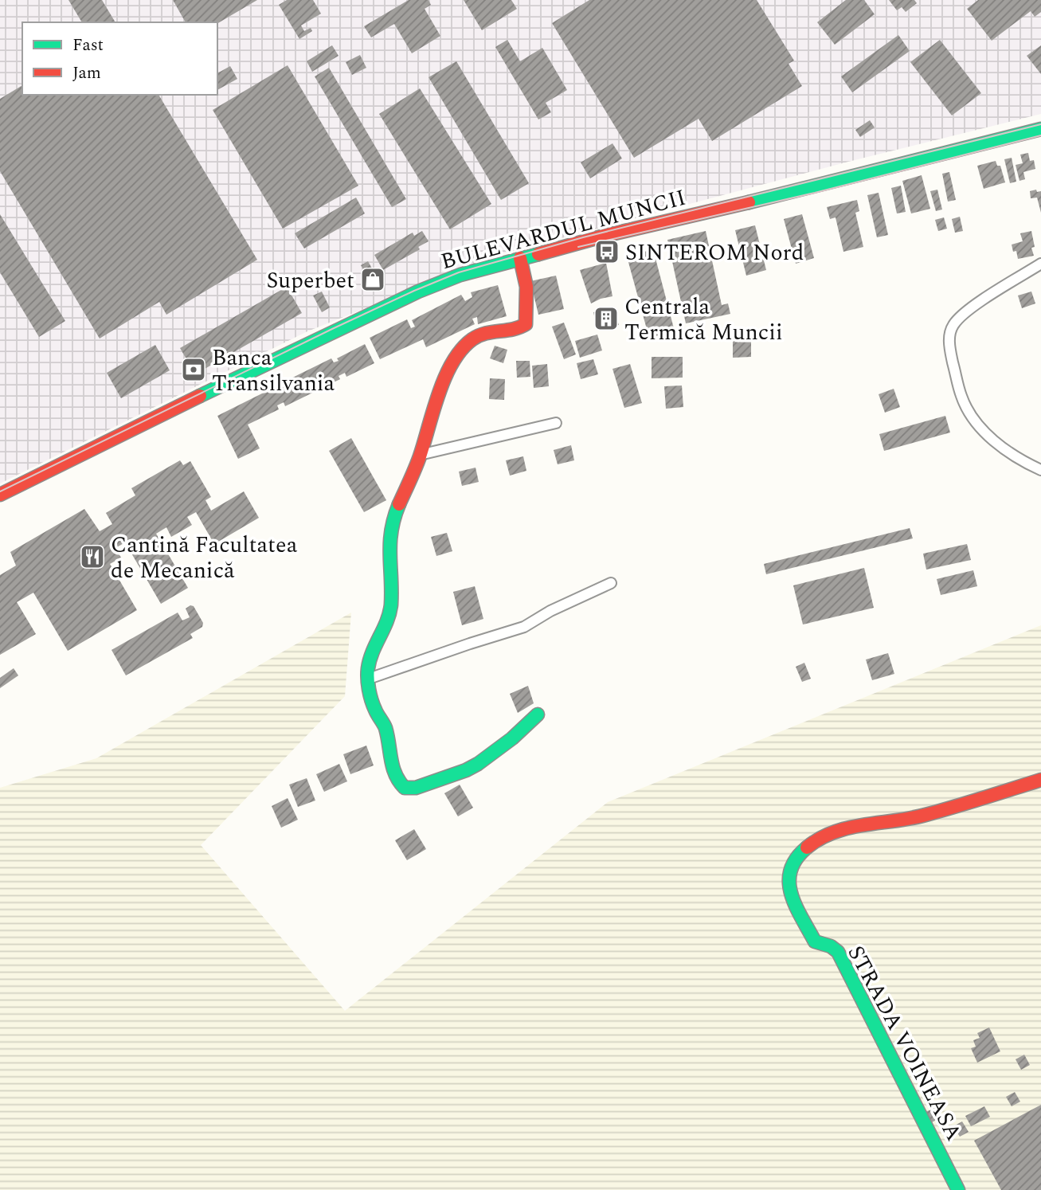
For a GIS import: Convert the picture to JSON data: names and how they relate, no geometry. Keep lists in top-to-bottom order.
{
  "streets": {
    "street": ["BULEVARDUL MUNCII", "STRADA VOINEASA"]
  },
  "places": {
    "bus stop": ["SINTEROM Nord"],
    "shop": ["Superbet"],
    "building": ["Centrala Termică Muncii"],
    "bank": ["Banca Transilvania"],
    "restaurant": ["Cantină Facultatea de Mecanică"]
  },
  "legend": ["Fast", "Jam"]
}
